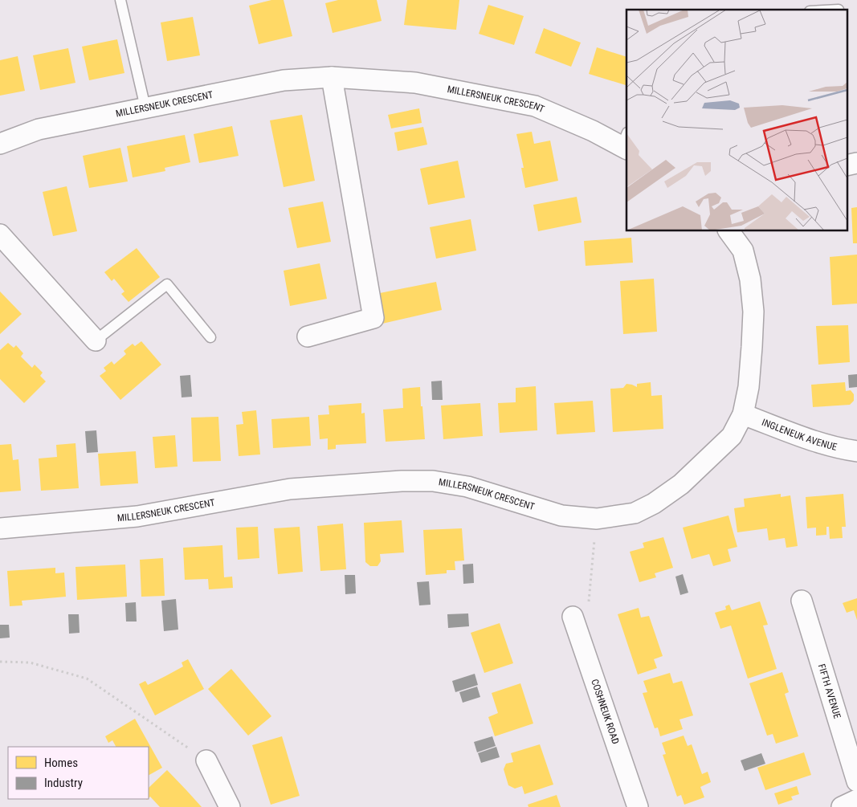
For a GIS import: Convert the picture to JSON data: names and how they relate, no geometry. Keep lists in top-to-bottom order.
{
  "streets": {
    "street": [
      "MILLERSNEUK CRESCENT",
      "INGLENEUK AVENUE",
      "FIFTH AVENUE",
      "COSHNEUK ROAD"
    ]
  },
  "crossings": [
    ["MILLERSNEUK CRESCENT", "INGLENEUK AVENUE"]
  ],
  "legend": ["Homes", "Industry"]
}
